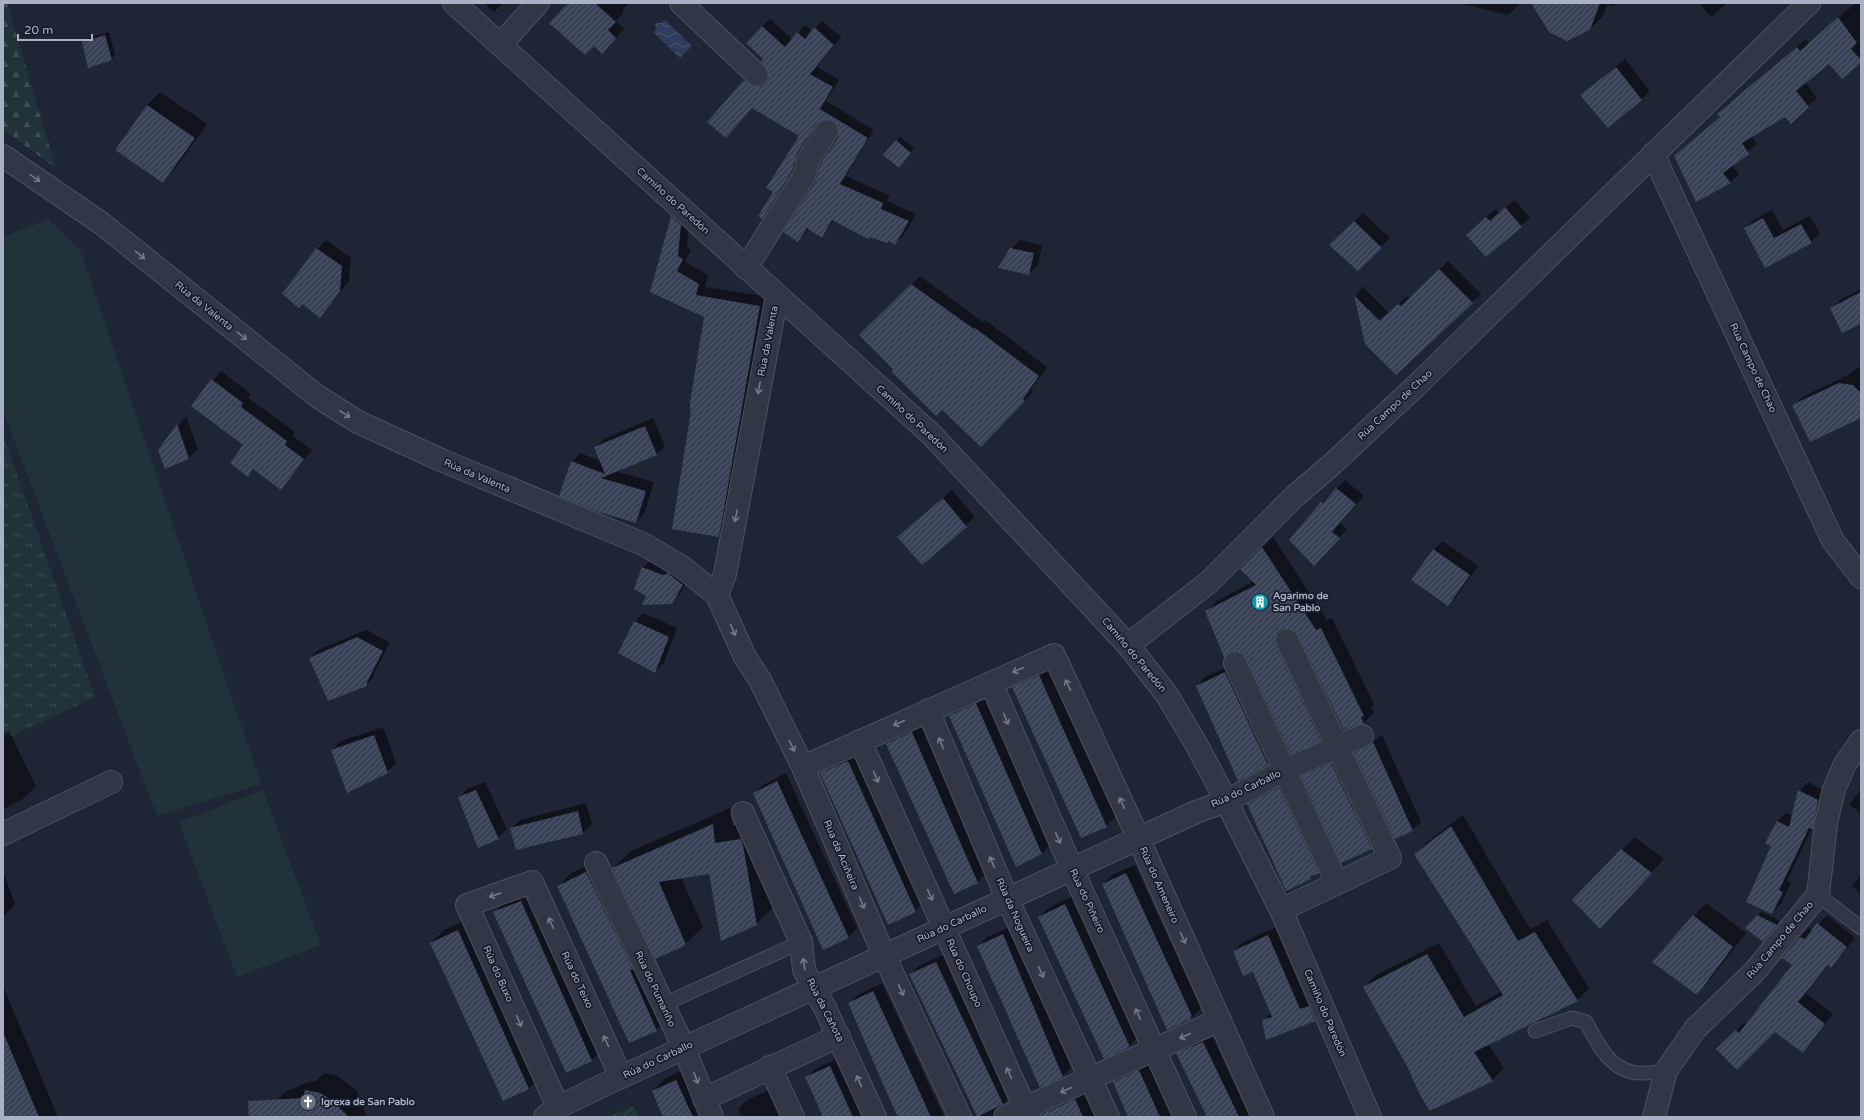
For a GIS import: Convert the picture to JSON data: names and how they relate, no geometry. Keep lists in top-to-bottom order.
{
  "streets": {
    "street": [
      "Camiño do Paredón",
      "Rúa da Valenta",
      "Rúa Campo de Chao",
      "Rúa do Carballo",
      "Rúa da Aciñeira",
      "Rúa do Ameneiro",
      "Rúa do Piñeiro",
      "Rúa da Nogueira",
      "Rúa do Choupo",
      "Rúa do Buxo",
      "Rúa do Teixo",
      "Rúa do Pumariño",
      "Rúa da Cañota"
    ]
  },
  "crossings": [
    ["Camiño do Paredón", "Rúa da Valenta"],
    ["Camiño do Paredón", "Rúa Campo de Chao"],
    ["Camiño do Paredón", "Rúa do Carballo"],
    ["Rúa da Valenta", "Rúa da Aciñeira"],
    ["Rúa do Carballo", "Rúa da Aciñeira"],
    ["Rúa do Carballo", "Rúa do Ameneiro"],
    ["Rúa do Carballo", "Rúa do Piñeiro"],
    ["Rúa do Carballo", "Rúa da Nogueira"],
    ["Rúa do Carballo", "Rúa do Choupo"],
    ["Rúa do Carballo", "Rúa do Buxo"],
    ["Rúa do Carballo", "Rúa do Teixo"],
    ["Rúa do Carballo", "Rúa do Pumariño"],
    ["Rúa do Carballo", "Rúa da Cañota"],
    ["Rúa do Ameneiro", "Rúa do Piñeiro"],
    ["Rúa do Buxo", "Rúa do Teixo"]
  ],
  "one_way": ["Rúa da Valenta", "Rúa da Aciñeira", "Rúa do Teixo"],
  "places": {
    "building": ["Agarimo de San Pablo"],
    "church": ["Igrexa de San Pablo"]
  },
  "scale_bar": "20 m"
}
